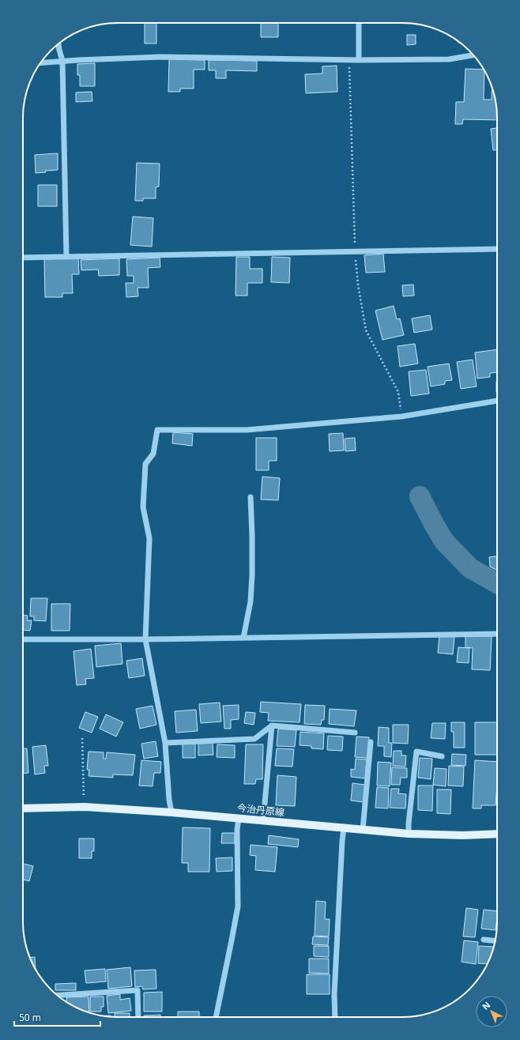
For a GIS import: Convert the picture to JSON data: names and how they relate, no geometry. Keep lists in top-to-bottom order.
{
  "streets": {
    "main road": ["今治丹原線"]
  },
  "scale_bar": "50 m",
  "north": "top left"
}
